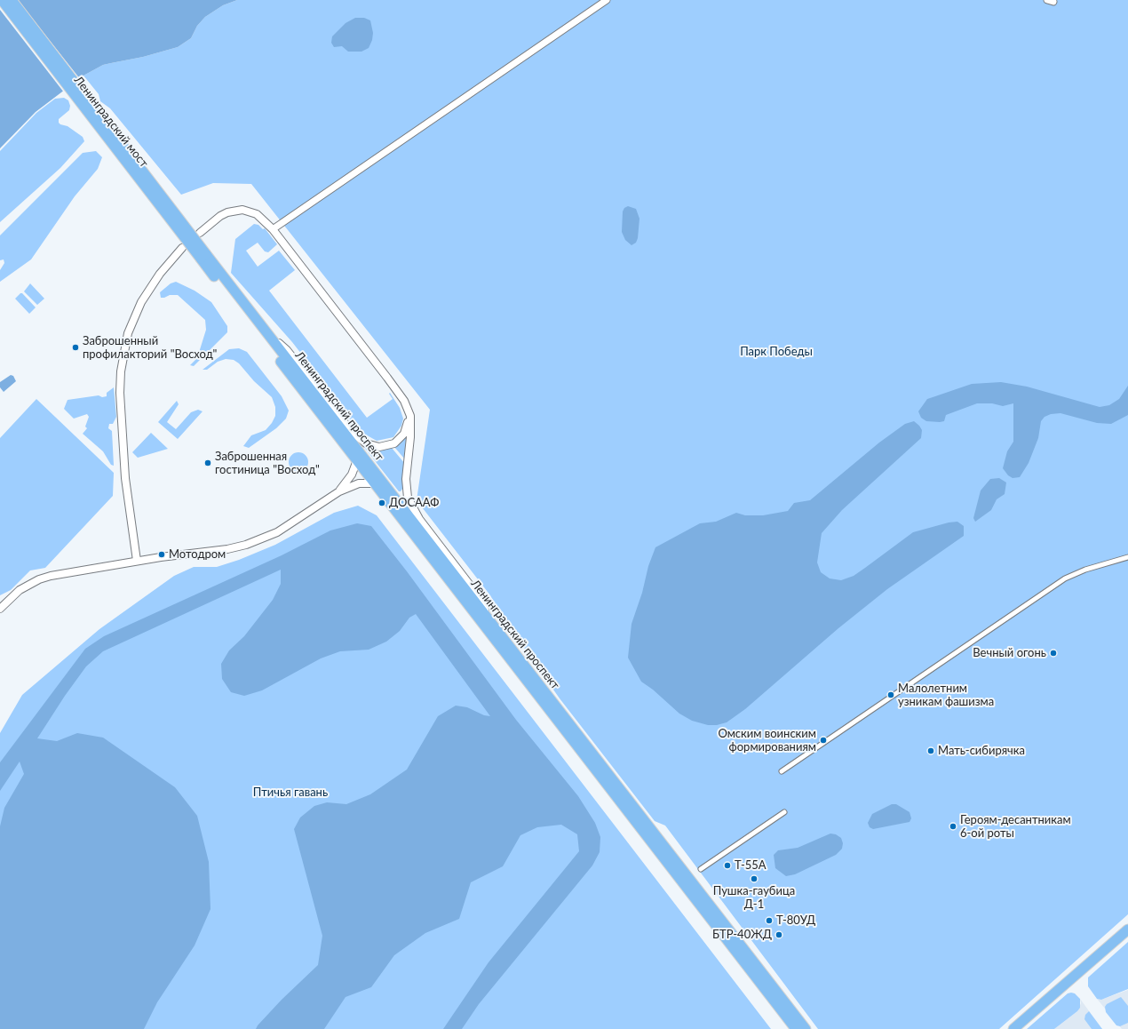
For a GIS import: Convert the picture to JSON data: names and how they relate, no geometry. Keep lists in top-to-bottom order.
{
  "streets": {
    "main road": ["Ленинградский мост", "Ленинградский проспект"]
  },
  "crossings": [
    ["Ленинградский мост", "Ленинградский проспект"]
  ],
  "parks": ["Парк Победы", "Птичья гавань"],
  "places": [
    "Заброшенный профилакторий \"Восход\"",
    "Заброшенная гостиница \"Восход\"",
    "ДОСААФ",
    "Мотодром",
    "Вечный огонь",
    "Малолетним узникам фашизма",
    "Омским воинским формированиям",
    "Мать-сибирячка",
    "Героям-десантникам 6-ой роты",
    "Т-55А",
    "Пушка-гаубица Д-1",
    "Т-80УД",
    "БТР-40ЖД"
  ]
}
